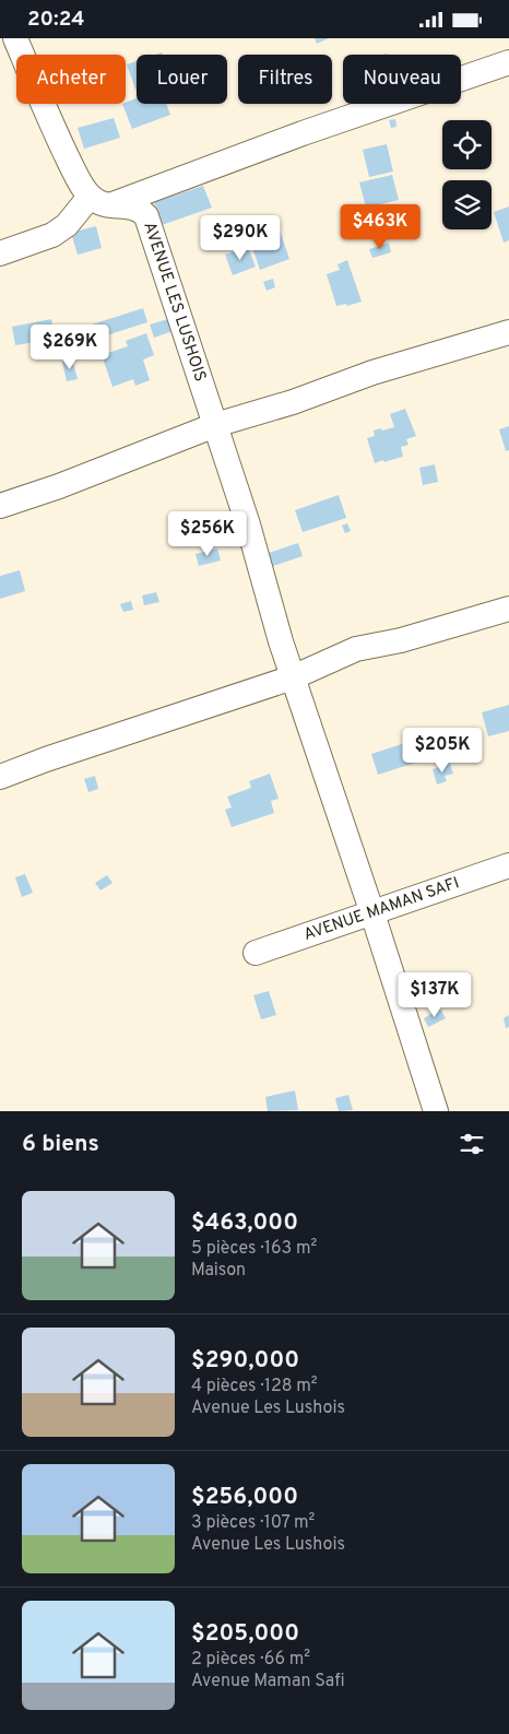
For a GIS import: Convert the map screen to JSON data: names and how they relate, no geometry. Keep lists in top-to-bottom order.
{
  "streets": {
    "street": ["AVENUE LES LUSHOIS", "AVENUE MAMAN SAFI"]
  },
  "crossings": [
    ["AVENUE LES LUSHOIS", "AVENUE MAMAN SAFI"]
  ],
  "page": {
    "status": "20:24",
    "chip": [
      "Acheter",
      "Louer",
      "Filtres",
      "Nouveau"
    ],
    "price": [
      "$463K",
      "$290K",
      "$269K",
      "$256K",
      "$205K",
      "$137K"
    ],
    "heading": "6 biens",
    "list": [
      {
        "name": "$463,000",
        "note": "5 pièces · 163 m² · Maison"
      },
      {
        "name": "$290,000",
        "note": "4 pièces · 128 m² · Avenue Les Lushois"
      },
      {
        "name": "$256,000",
        "note": "3 pièces · 107 m² · Avenue Les Lushois"
      },
      {
        "name": "$205,000",
        "note": "2 pièces · 66 m² · Avenue Maman Safi"
      }
    ]
  }
}
